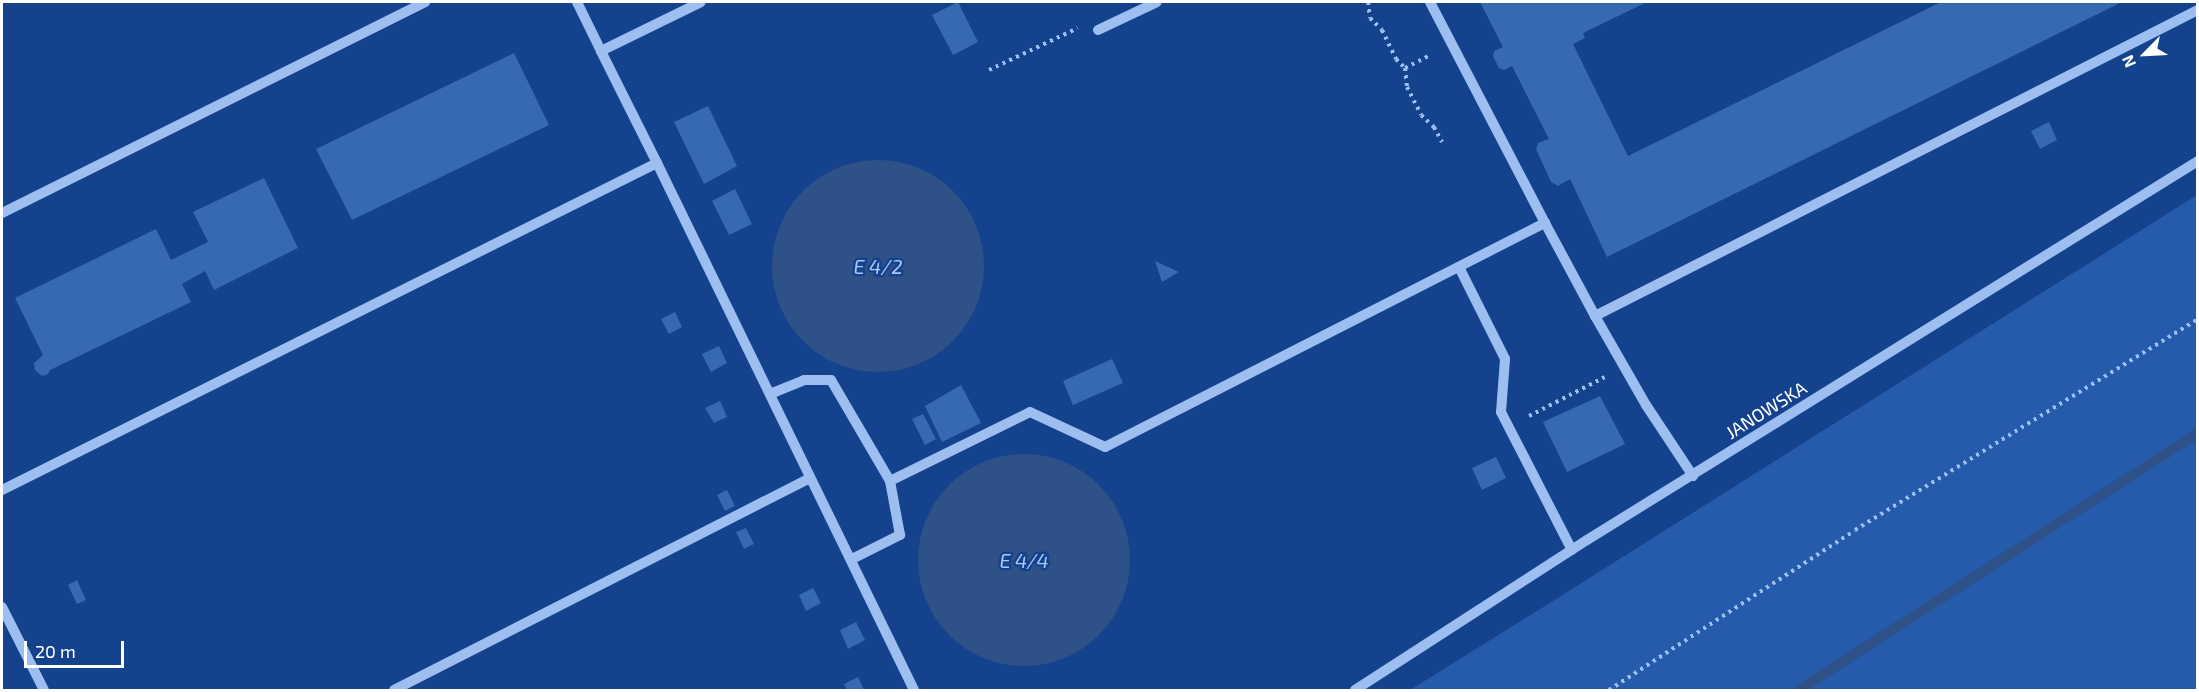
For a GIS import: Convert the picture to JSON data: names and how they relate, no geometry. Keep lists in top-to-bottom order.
{
  "streets": {
    "street": ["JANOWSKA"]
  },
  "water": ["E 4/2", "E 4/4"],
  "scale_bar": "20 m",
  "north": "bottom left"
}
